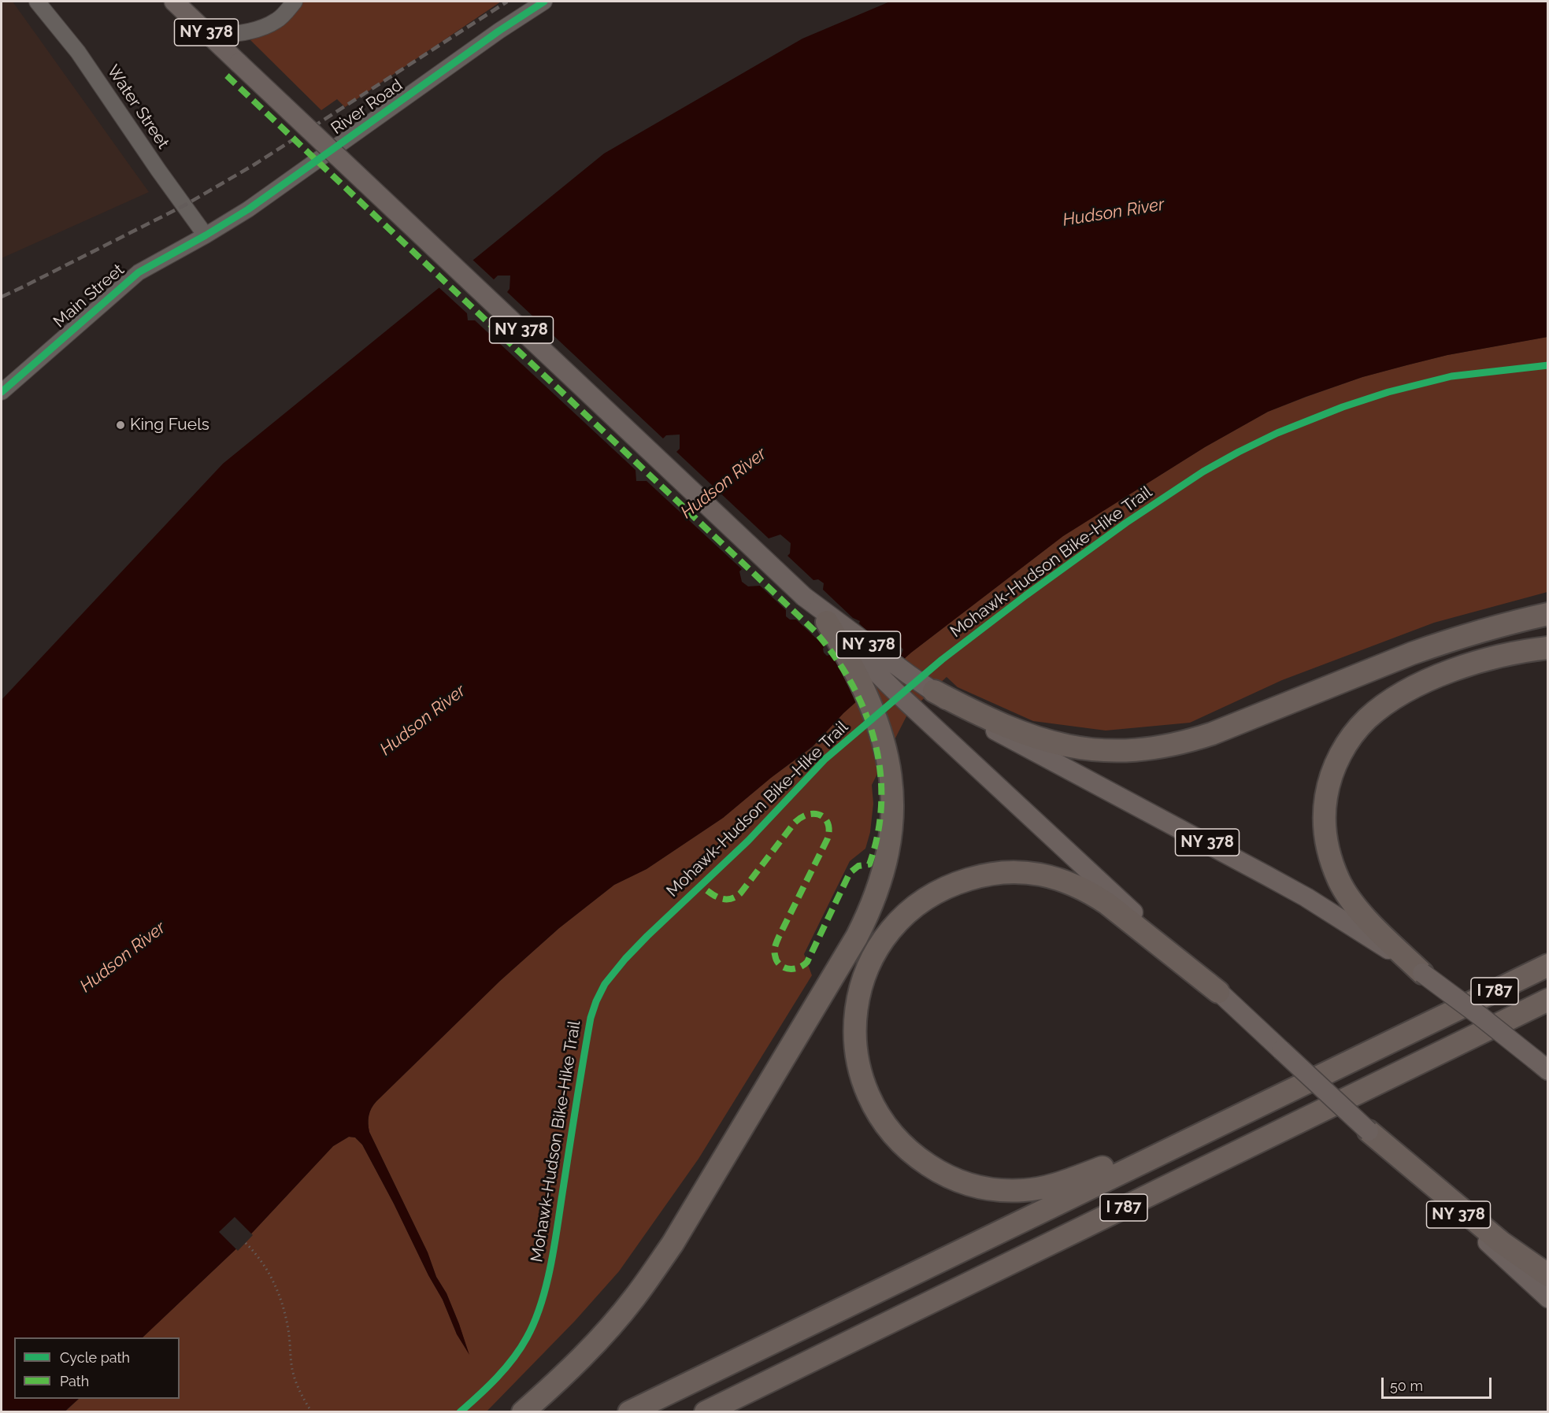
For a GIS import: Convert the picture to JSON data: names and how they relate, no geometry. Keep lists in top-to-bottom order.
{
  "streets": {
    "highway": ["I 787"],
    "main road": ["NY 378"],
    "street": ["Water Street", "River Road", "Main Street"],
    "cycle path": ["Mohawk-Hudson Bike-Hike Trail"]
  },
  "crossings": [
    ["Water Street", "River Road"],
    ["Water Street", "Main Street"],
    ["River Road", "Main Street"]
  ],
  "water": ["Hudson River"],
  "places": ["King Fuels"],
  "legend": ["Cycle path", "Path"],
  "scale_bar": "50 m"
}
